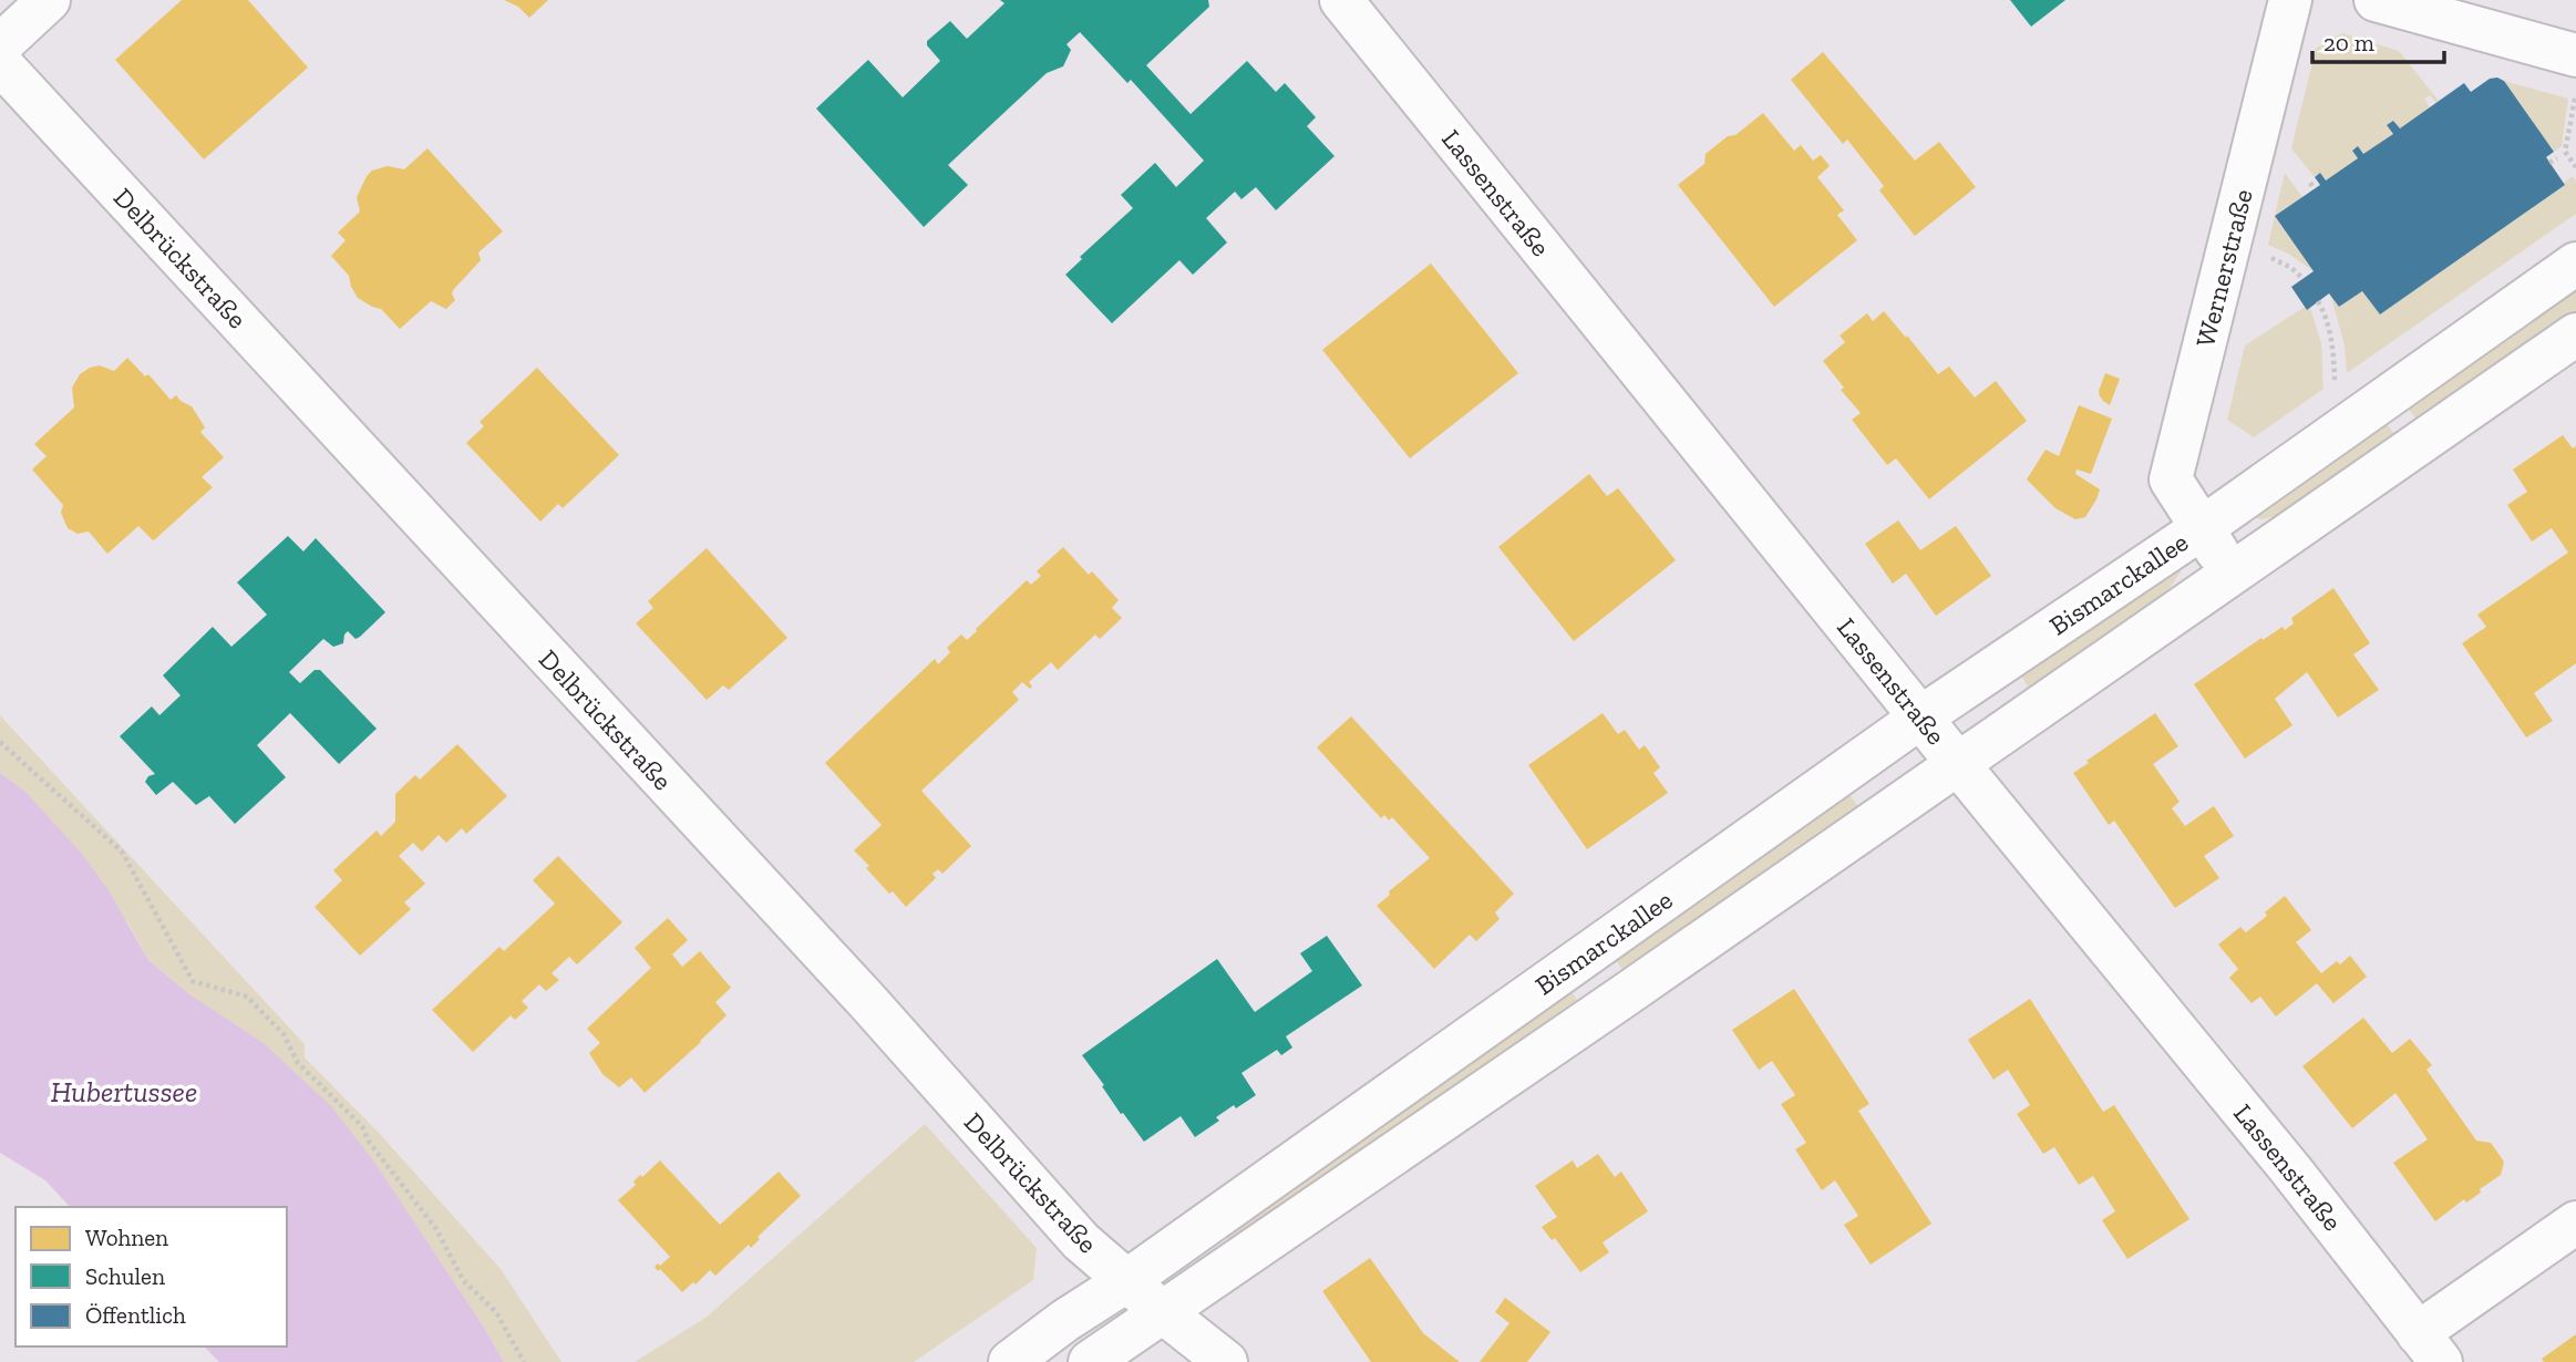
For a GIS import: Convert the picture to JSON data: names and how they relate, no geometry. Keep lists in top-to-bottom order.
{
  "streets": {
    "street": [
      "Lassenstraße",
      "Delbrückstraße",
      "Wernerstraße",
      "Bismarckallee"
    ]
  },
  "crossings": [
    ["Lassenstraße", "Bismarckallee"],
    ["Delbrückstraße", "Bismarckallee"],
    ["Wernerstraße", "Bismarckallee"]
  ],
  "water": ["Hubertussee"],
  "legend": ["Wohnen", "Schulen", "Öffentlich"],
  "scale_bar": "20 m"
}
